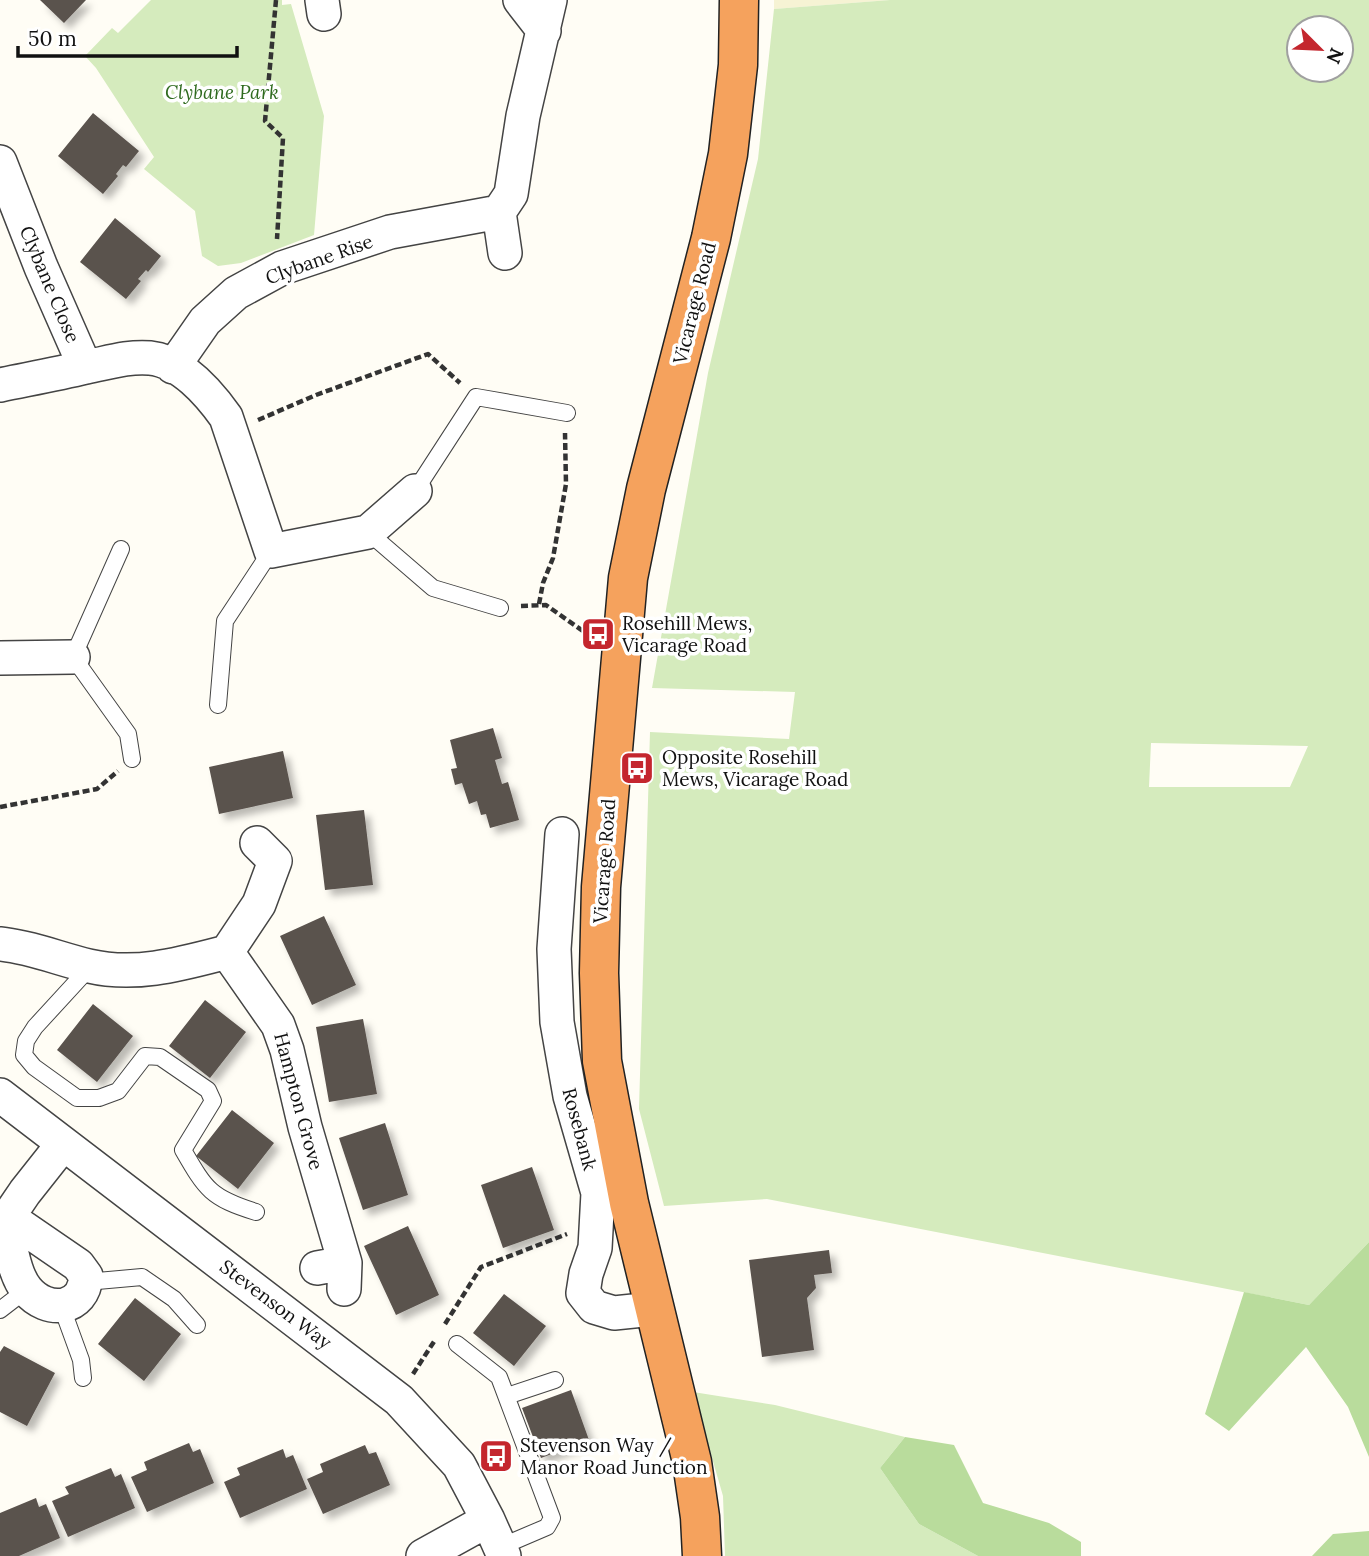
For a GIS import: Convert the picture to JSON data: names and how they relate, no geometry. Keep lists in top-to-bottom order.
{
  "streets": {
    "highway": ["Vicarage Road"],
    "street": [
      "Clybane Rise",
      "Clybane Close",
      "Hampton Grove",
      "Rosebank",
      "Stevenson Way"
    ]
  },
  "crossings": [
    ["Vicarage Road", "Rosebank"]
  ],
  "parks": ["Clybane Park"],
  "places": {
    "bus stop": ["Rosehill Mews, Vicarage Road", "Opposite Rosehill Mews, Vicarage Road", "Stevenson Way / Manor Road Junction"]
  },
  "scale_bar": "50 m",
  "north": "bottom right"
}
